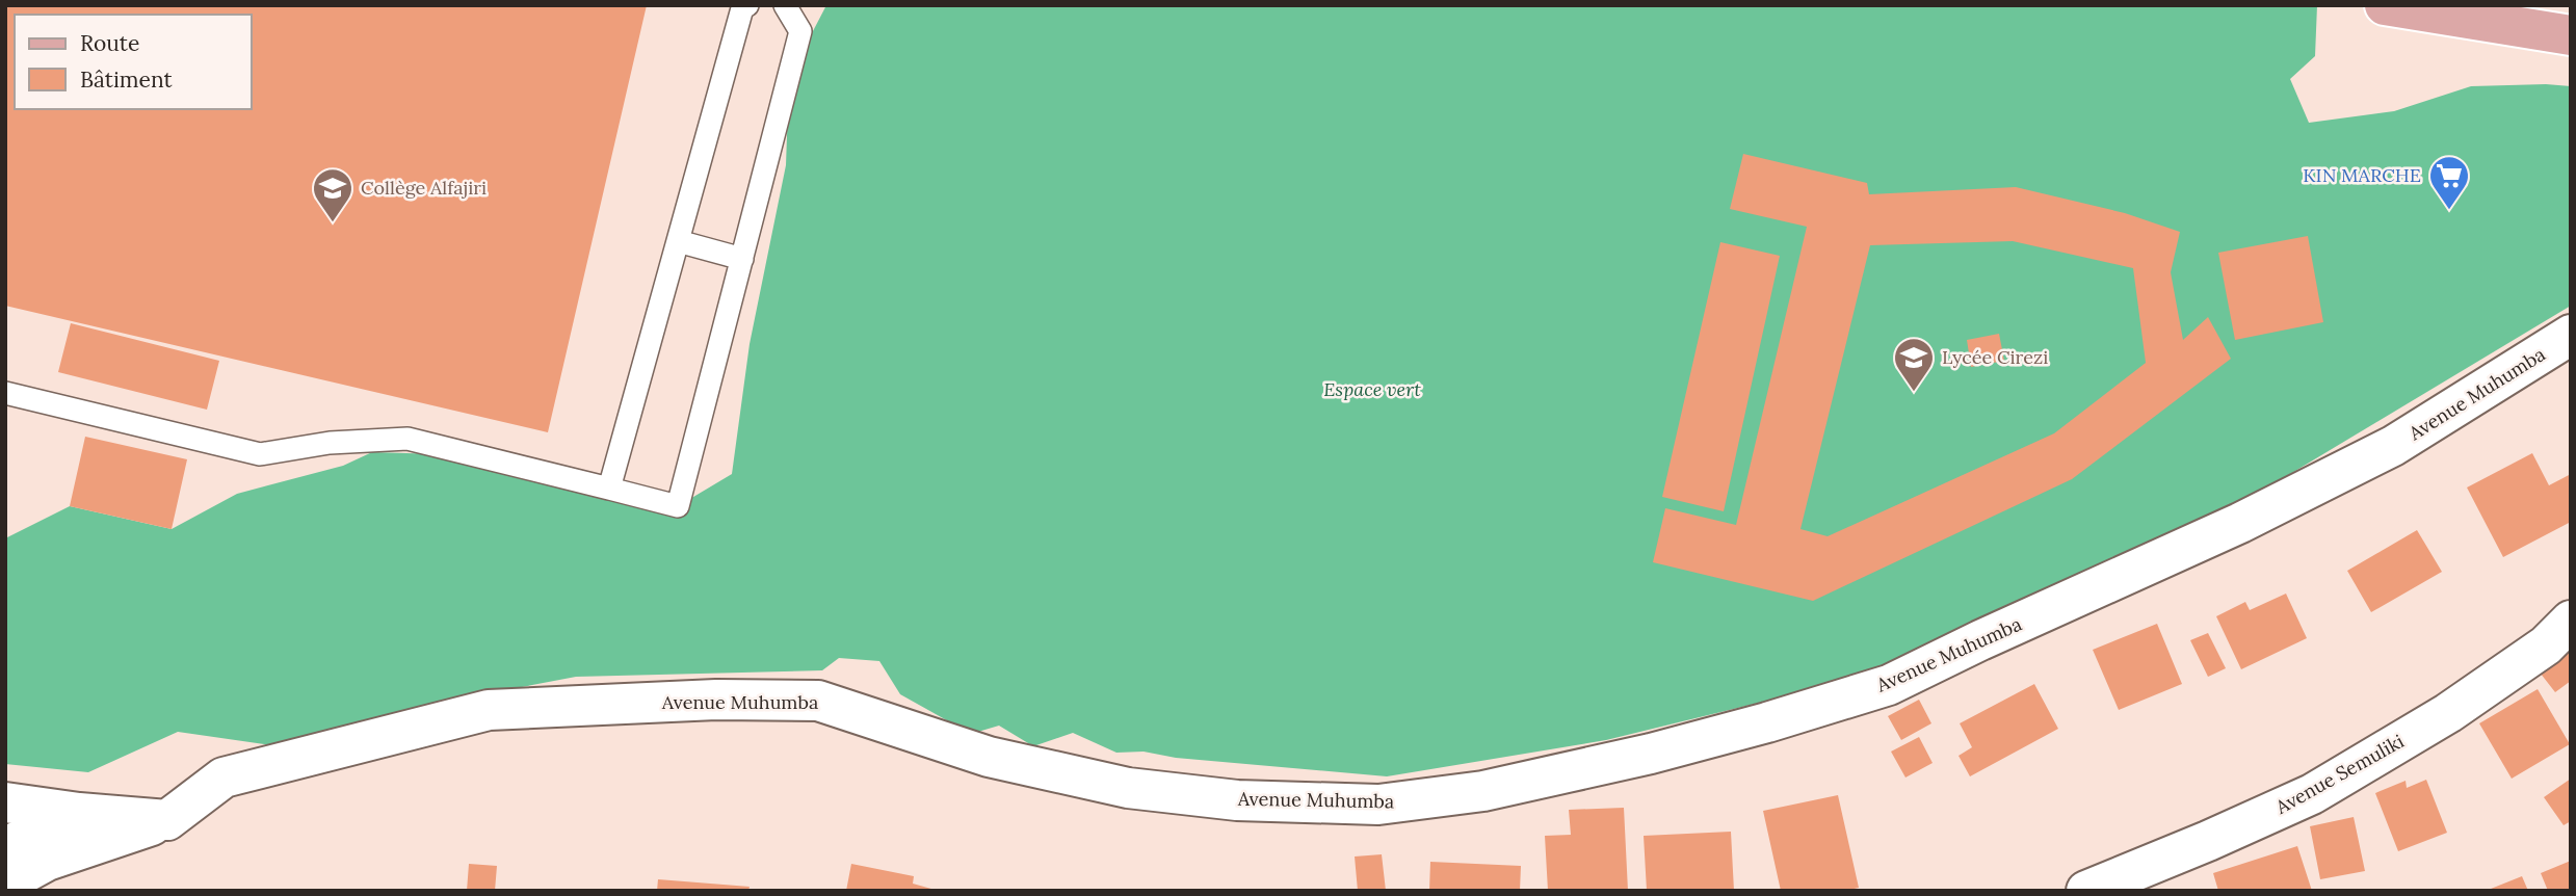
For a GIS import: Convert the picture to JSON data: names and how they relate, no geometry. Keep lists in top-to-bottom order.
{
  "streets": {
    "street": ["Avenue Muhumba", "Avenue Semuliki"]
  },
  "parks": ["Espace vert"],
  "places": {
    "supermarket": ["KIN MARCHE"],
    "school or university": ["Collège Alfajiri", "Lycée Cirezi"]
  },
  "legend": ["Route", "Bâtiment"]
}
